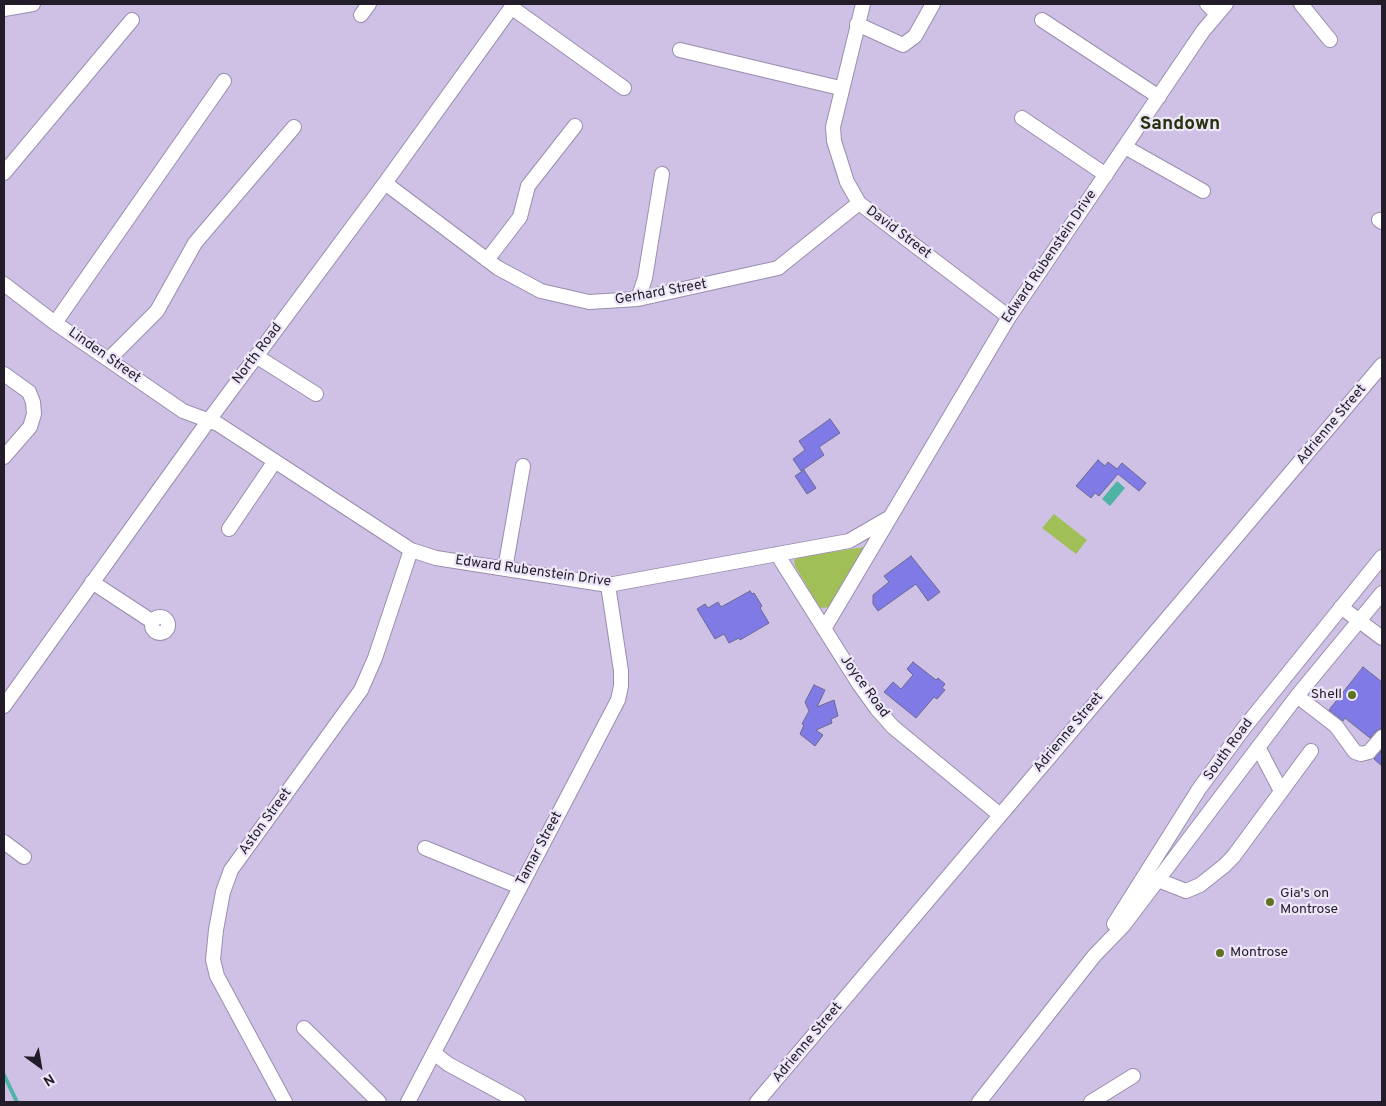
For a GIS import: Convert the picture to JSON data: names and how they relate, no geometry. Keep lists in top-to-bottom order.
{
  "streets": {
    "street": [
      "David Street",
      "Edward Rubenstein Drive",
      "Gerhard Street",
      "North Road",
      "Linden Street",
      "Adrienne Street",
      "Joyce Road",
      "South Road",
      "Aston Street",
      "Tamar Street"
    ]
  },
  "crossings": [
    ["David Street", "Edward Rubenstein Drive"],
    ["David Street", "Gerhard Street"],
    ["Edward Rubenstein Drive", "North Road"],
    ["Edward Rubenstein Drive", "Linden Street"],
    ["Edward Rubenstein Drive", "Joyce Road"],
    ["Edward Rubenstein Drive", "Aston Street"],
    ["Edward Rubenstein Drive", "Tamar Street"],
    ["Gerhard Street", "North Road"],
    ["North Road", "Linden Street"],
    ["Adrienne Street", "Joyce Road"]
  ],
  "districts": ["Sandown"],
  "places": ["Shell", "Gia's on Montrose", "Montrose"],
  "north": "bottom right"
}
